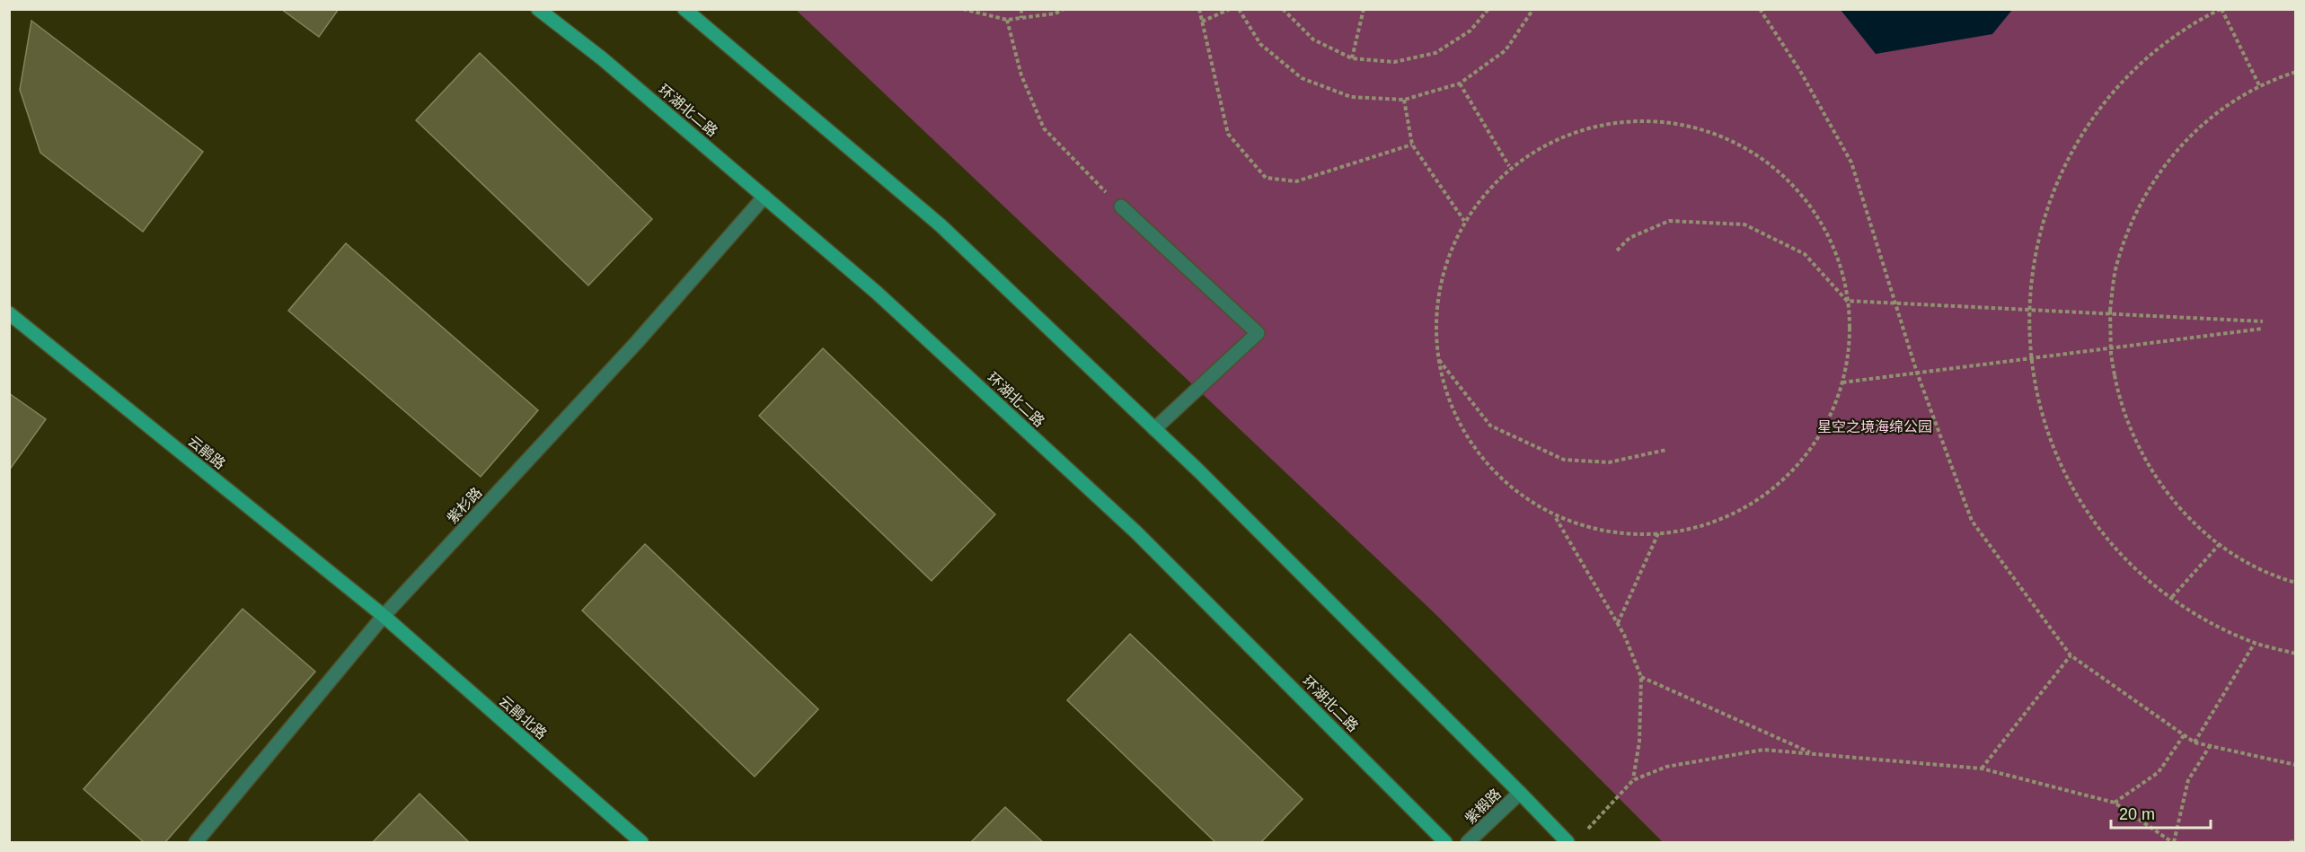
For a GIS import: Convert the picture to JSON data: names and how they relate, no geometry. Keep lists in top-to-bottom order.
{
  "streets": {
    "main road": ["环湖北二路", "云鹃路", "云鹃北路"],
    "street": ["紫杉路", "紫椴路"]
  },
  "crossings": [
    ["环湖北二路", "紫杉路"],
    ["云鹃路", "紫杉路"],
    ["云鹃路", "云鹃北路"],
    ["紫杉路", "云鹃北路"]
  ],
  "parks": ["星空之境海绵公园"],
  "scale_bar": "20 m"
}
